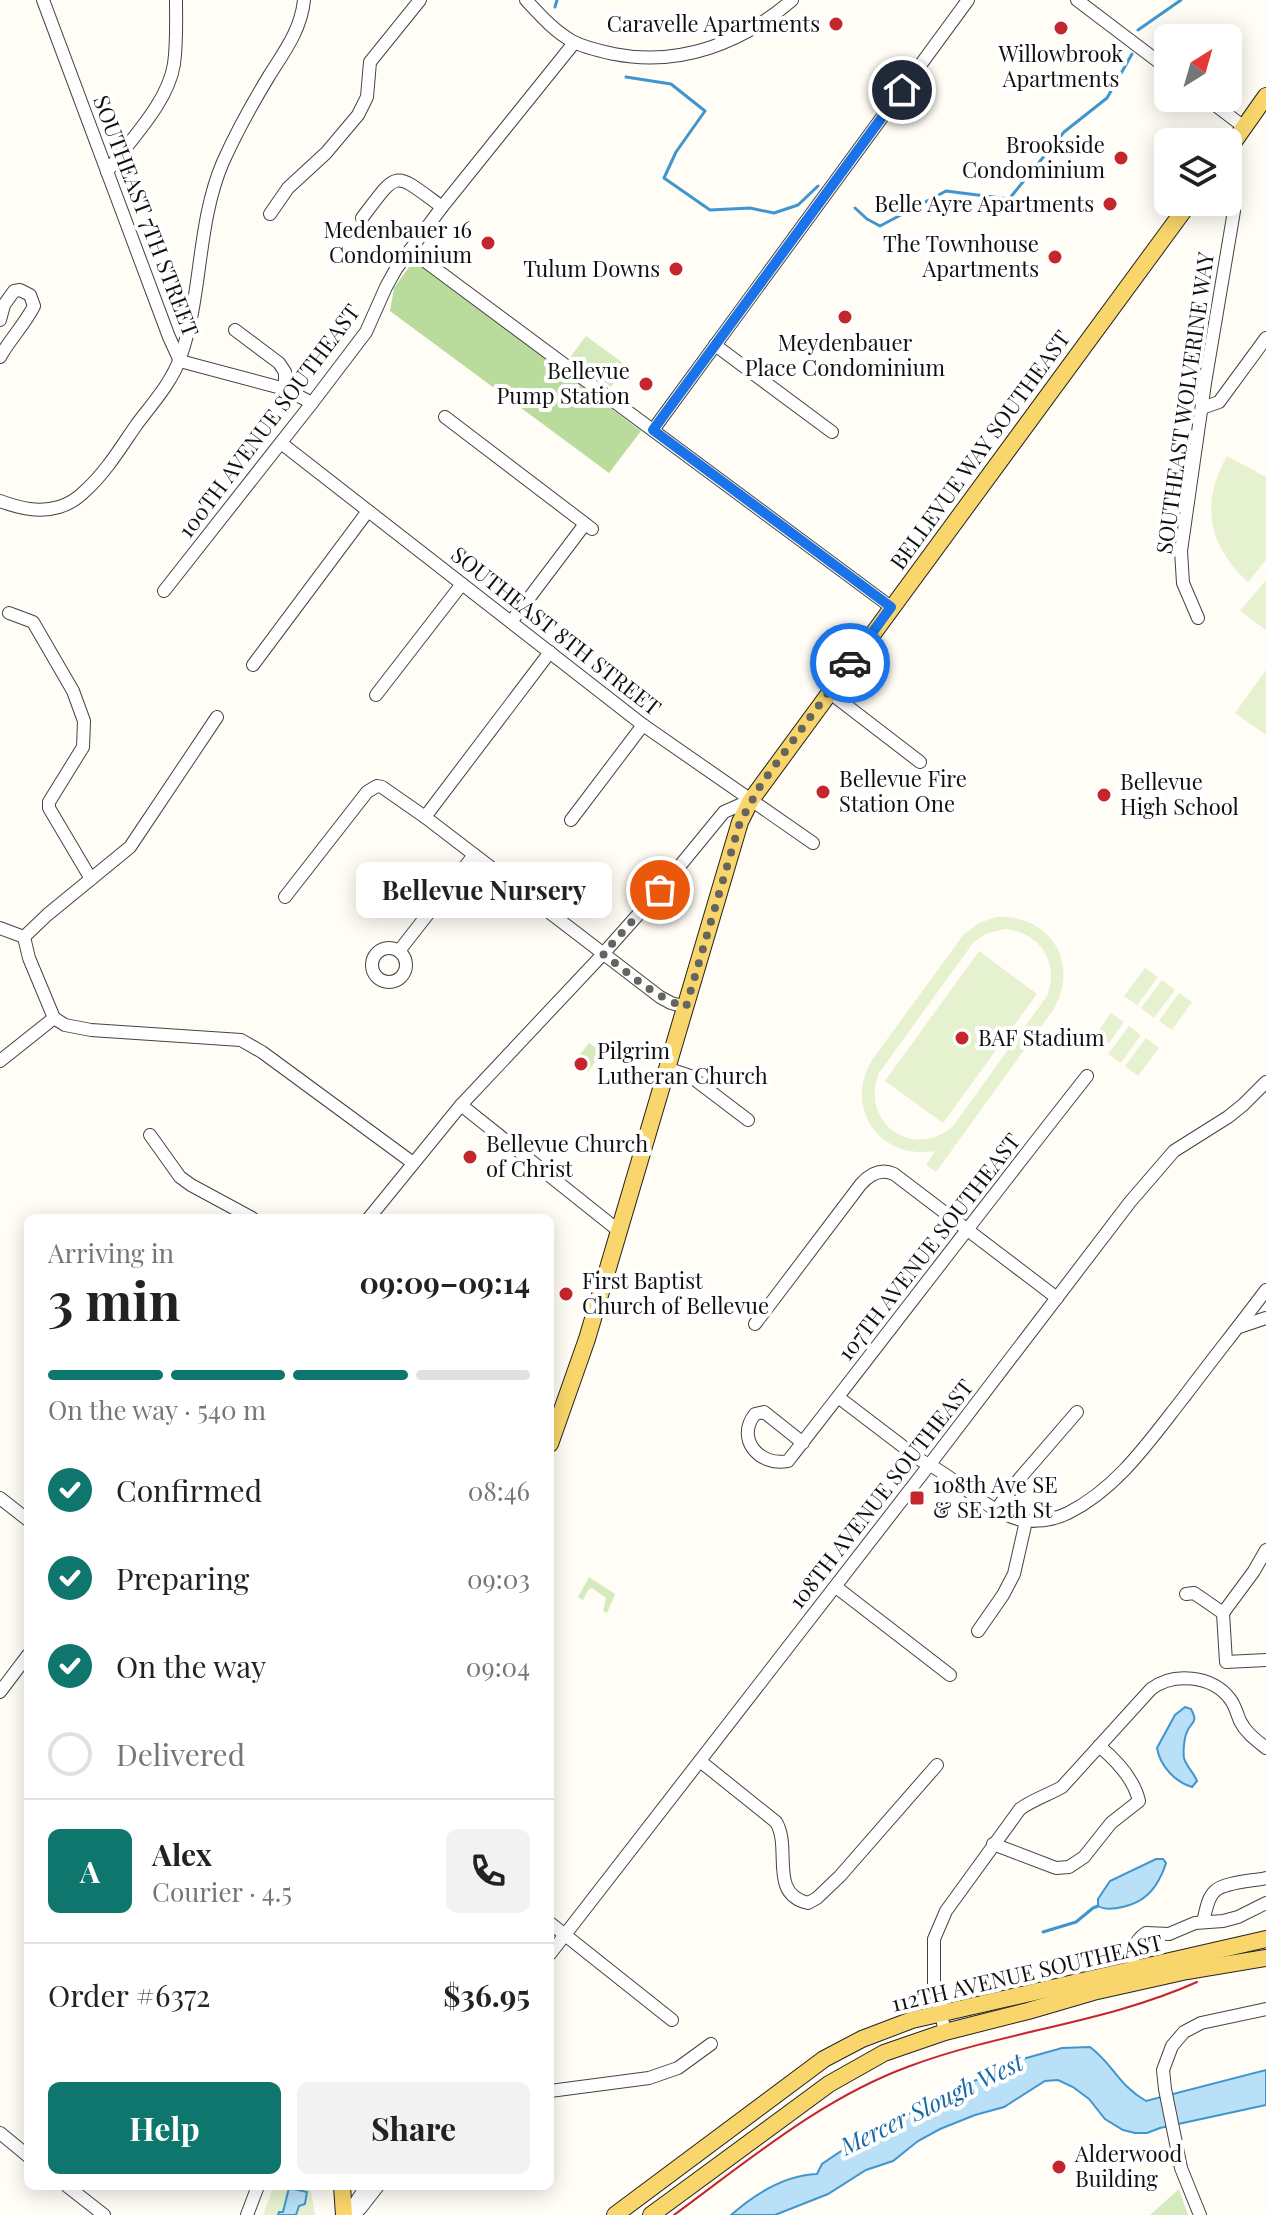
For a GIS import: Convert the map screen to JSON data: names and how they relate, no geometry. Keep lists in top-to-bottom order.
{
  "streets": {
    "main road": ["BELLEVUE WAY SOUTHEAST", "112TH AVENUE SOUTHEAST"],
    "street": [
      "SOUTHEAST 7TH STREET",
      "SOUTHEAST WOLVERINE WAY",
      "100TH AVENUE SOUTHEAST",
      "SOUTHEAST 8TH STREET",
      "107TH AVENUE SOUTHEAST",
      "108TH AVENUE SOUTHEAST"
    ]
  },
  "crossings": [
    ["SOUTHEAST 7TH STREET", "100TH AVENUE SOUTHEAST"],
    ["100TH AVENUE SOUTHEAST", "SOUTHEAST 8TH STREET"],
    ["BELLEVUE WAY SOUTHEAST", "SOUTHEAST 8TH STREET"]
  ],
  "water": ["Mercer Slough West"],
  "places": {
    "other": [
      "Caravelle Apartments",
      "Willowbrook Apartments",
      "Brookside Condominium",
      "Belle Ayre Apartments",
      "Medenbauer 16 Condominium",
      "The Townhouse Apartments",
      "Tulum Downs",
      "Meydenbauer Place Condominium",
      "Bellevue Pump Station",
      "Bellevue Fire Station One",
      "Bellevue High School",
      "Bellevue Nursery",
      "BAF Stadium",
      "Pilgrim Lutheran Church",
      "Bellevue Church of Christ",
      "First Baptist Church of Bellevue",
      "Alderwood Building"
    ],
    "transit": ["108th Ave SE & SE 12th St"]
  },
  "north": "top right",
  "page": {
    "bubble": "Bellevue Nursery",
    "heading": ["3 min", "Arriving in", "09:09–09:14"],
    "panel": [
      "Alex",
      "Courier · 4.5",
      "Order #6372",
      "$36.95"
    ],
    "bar": "On the way · 540 m",
    "list": [
      ["Confirmed", "08:46"],
      ["Preparing", "09:03"],
      ["On the way", "09:04"],
      "Delivered"
    ],
    "round": "A",
    "buttons": ["Help", "Share"]
  }
}
